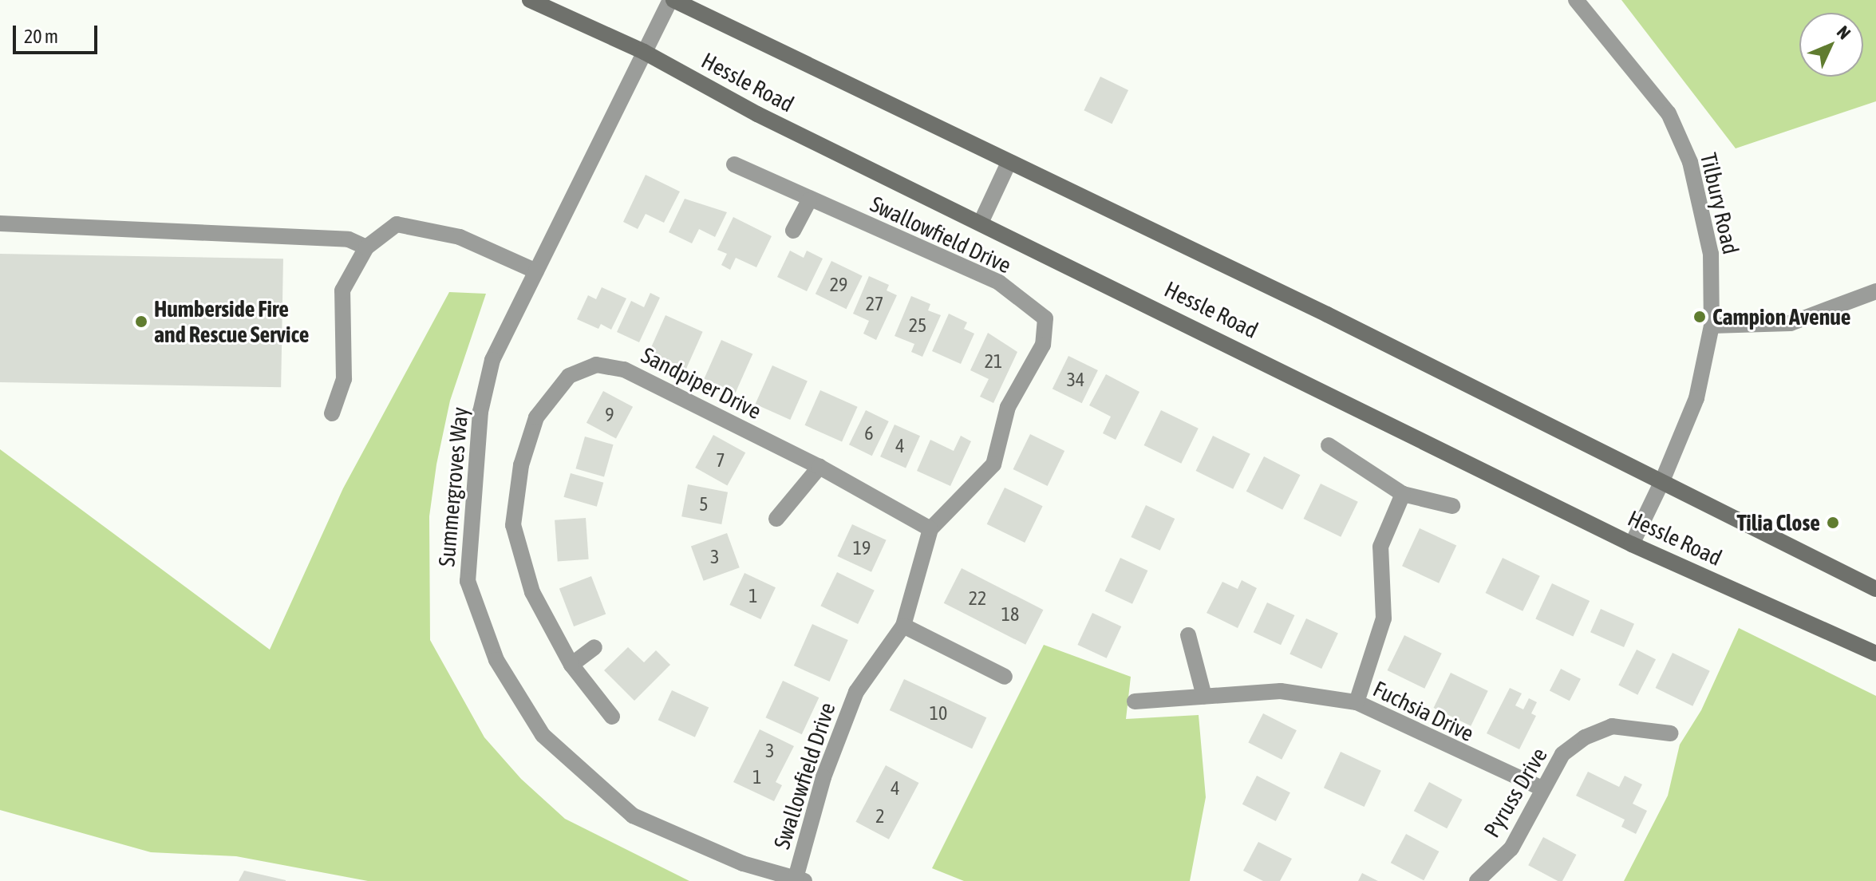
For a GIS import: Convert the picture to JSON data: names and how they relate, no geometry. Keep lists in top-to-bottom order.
{
  "streets": {
    "street": [
      "Hessle Road",
      "Tilbury Road",
      "Swallowfield Drive",
      "Sandpiper Drive",
      "Summergroves Way",
      "Fuchsia Drive",
      "Pyruss Drive"
    ]
  },
  "crossings": [
    ["Hessle Road", "Tilbury Road"],
    ["Hessle Road", "Summergroves Way"],
    ["Swallowfield Drive", "Sandpiper Drive"],
    ["Swallowfield Drive", "Summergroves Way"],
    ["Fuchsia Drive", "Pyruss Drive"]
  ],
  "places": ["Campion Avenue", "Humberside Fire and Rescue Service", "Tilia Close"],
  "house_numbers": [
    "29",
    "27",
    "25",
    "21",
    "34",
    "9",
    "6",
    "4",
    "7",
    "5",
    "19",
    "3",
    "1",
    "22",
    "18",
    "10",
    "3",
    "1",
    "4",
    "2"
  ],
  "scale_bar": "20 m",
  "north": "top right"
}
